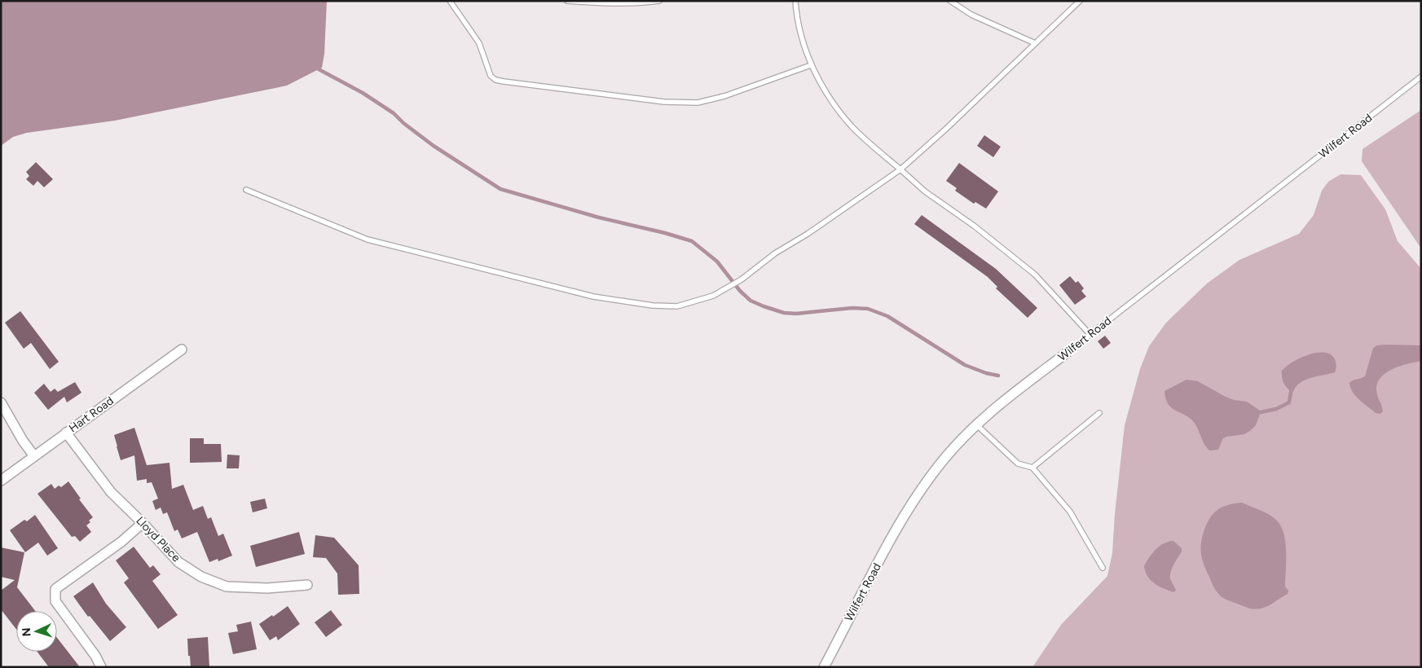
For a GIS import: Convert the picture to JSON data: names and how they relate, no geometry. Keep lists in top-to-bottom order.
{
  "streets": {
    "street": ["Wilfert Road", "Hart Road", "Lloyd Place"]
  },
  "crossings": [
    ["Hart Road", "Lloyd Place"]
  ],
  "north": "left"
}
